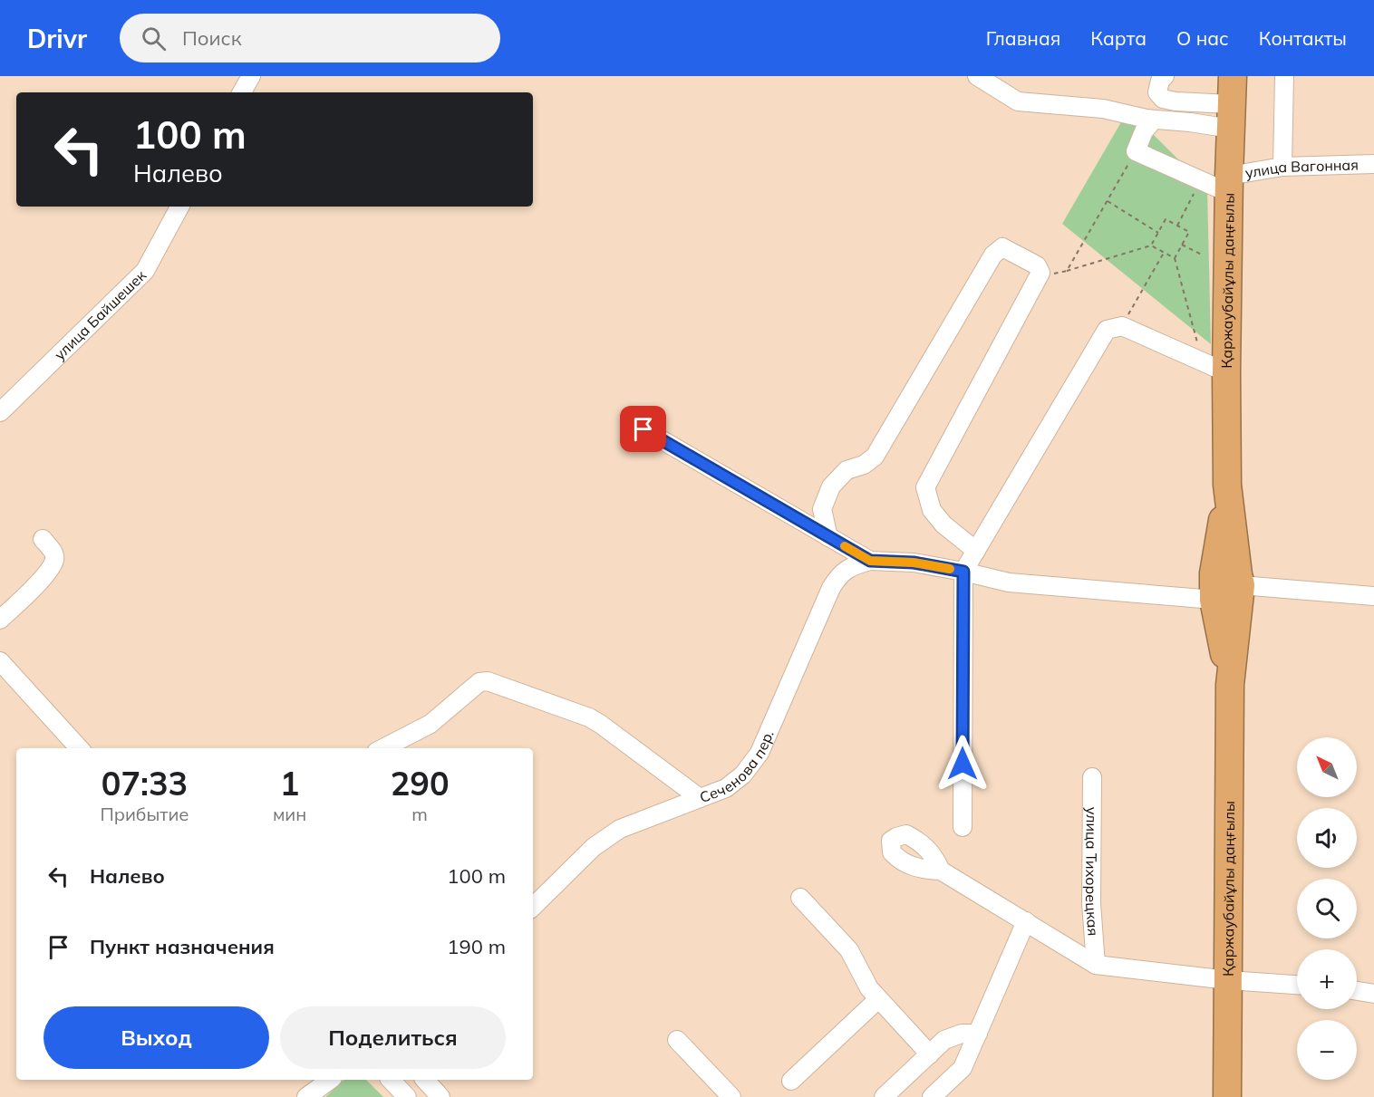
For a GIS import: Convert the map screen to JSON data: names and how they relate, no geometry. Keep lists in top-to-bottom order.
{
  "streets": {
    "highway": ["Қаржаубайұлы даңғылы"],
    "street": [
      "улица Вагонная",
      "улица Байшешек",
      "Сеченова пер.",
      "улица Тихорецкая"
    ]
  },
  "crossings": [
    ["улица Вагонная", "Қаржаубайұлы даңғылы"]
  ],
  "north": "top left",
  "page": {
    "header": "Drivr",
    "search": "Поиск",
    "nav": [
      "Главная",
      "Карта",
      "О нас",
      "Контакты"
    ],
    "turn": ["100 m", "Налево"],
    "map_buttons": ["+", "−"],
    "eta": [
      "07:33",
      "Прибытие",
      "1",
      "мин",
      "290",
      "m"
    ],
    "list": [
      {
        "name": "Налево",
        "value": "100 m"
      },
      {
        "name": "Пункт назначения",
        "value": "190 m"
      }
    ],
    "buttons": ["Выход", "Поделиться"]
  }
}
